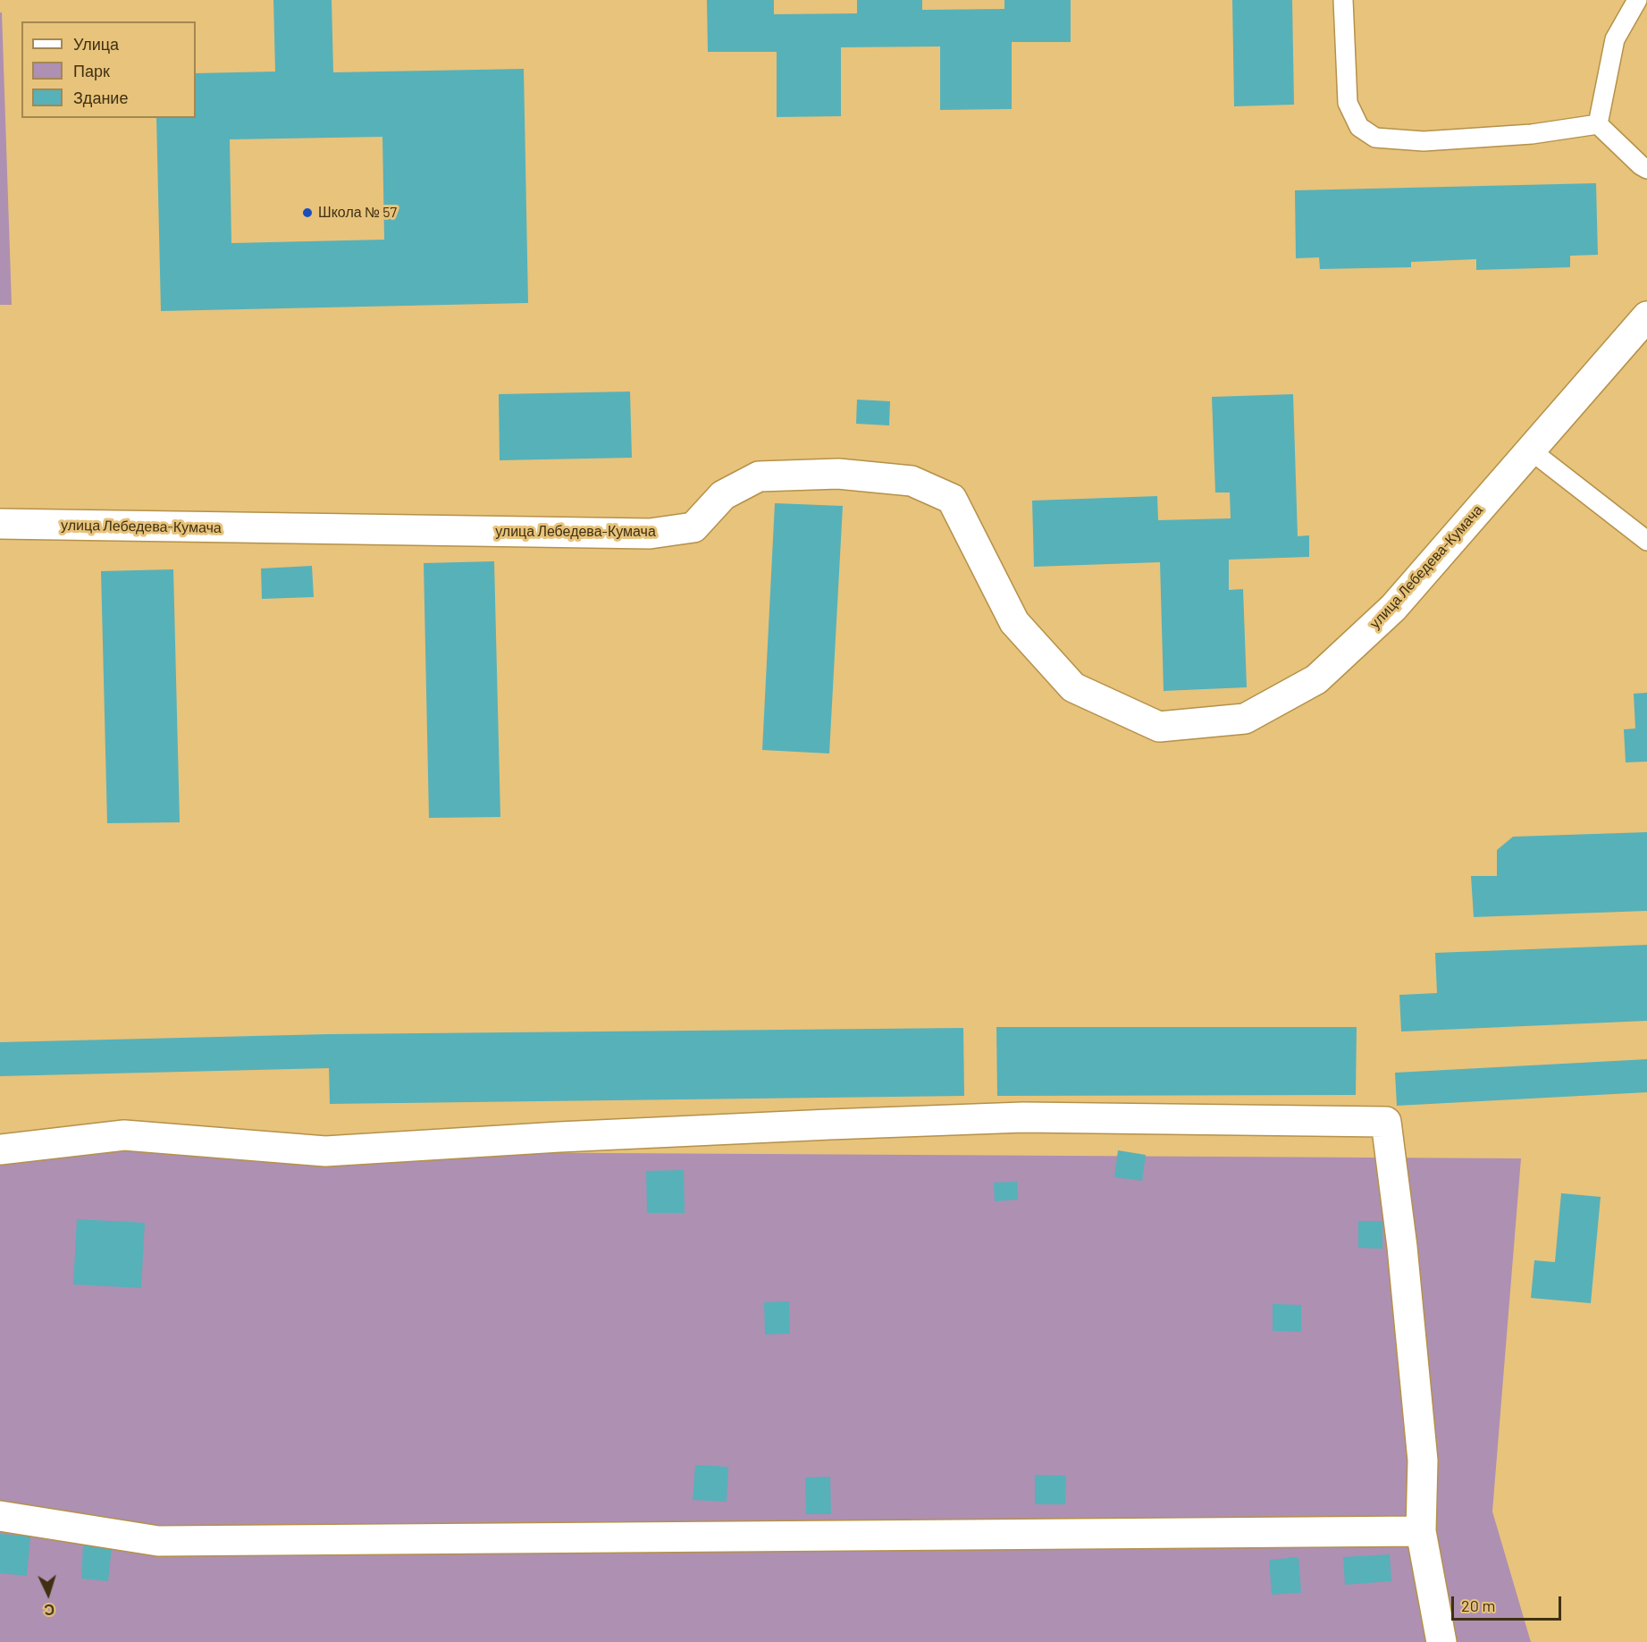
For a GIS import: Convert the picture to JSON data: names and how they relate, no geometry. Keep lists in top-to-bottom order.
{
  "streets": {
    "street": ["улица Лебедева-Кумача"]
  },
  "places": ["Школа № 57"],
  "legend": ["Улица", "Парк", "Здание"],
  "scale_bar": "20 m",
  "north": "bottom"
}
